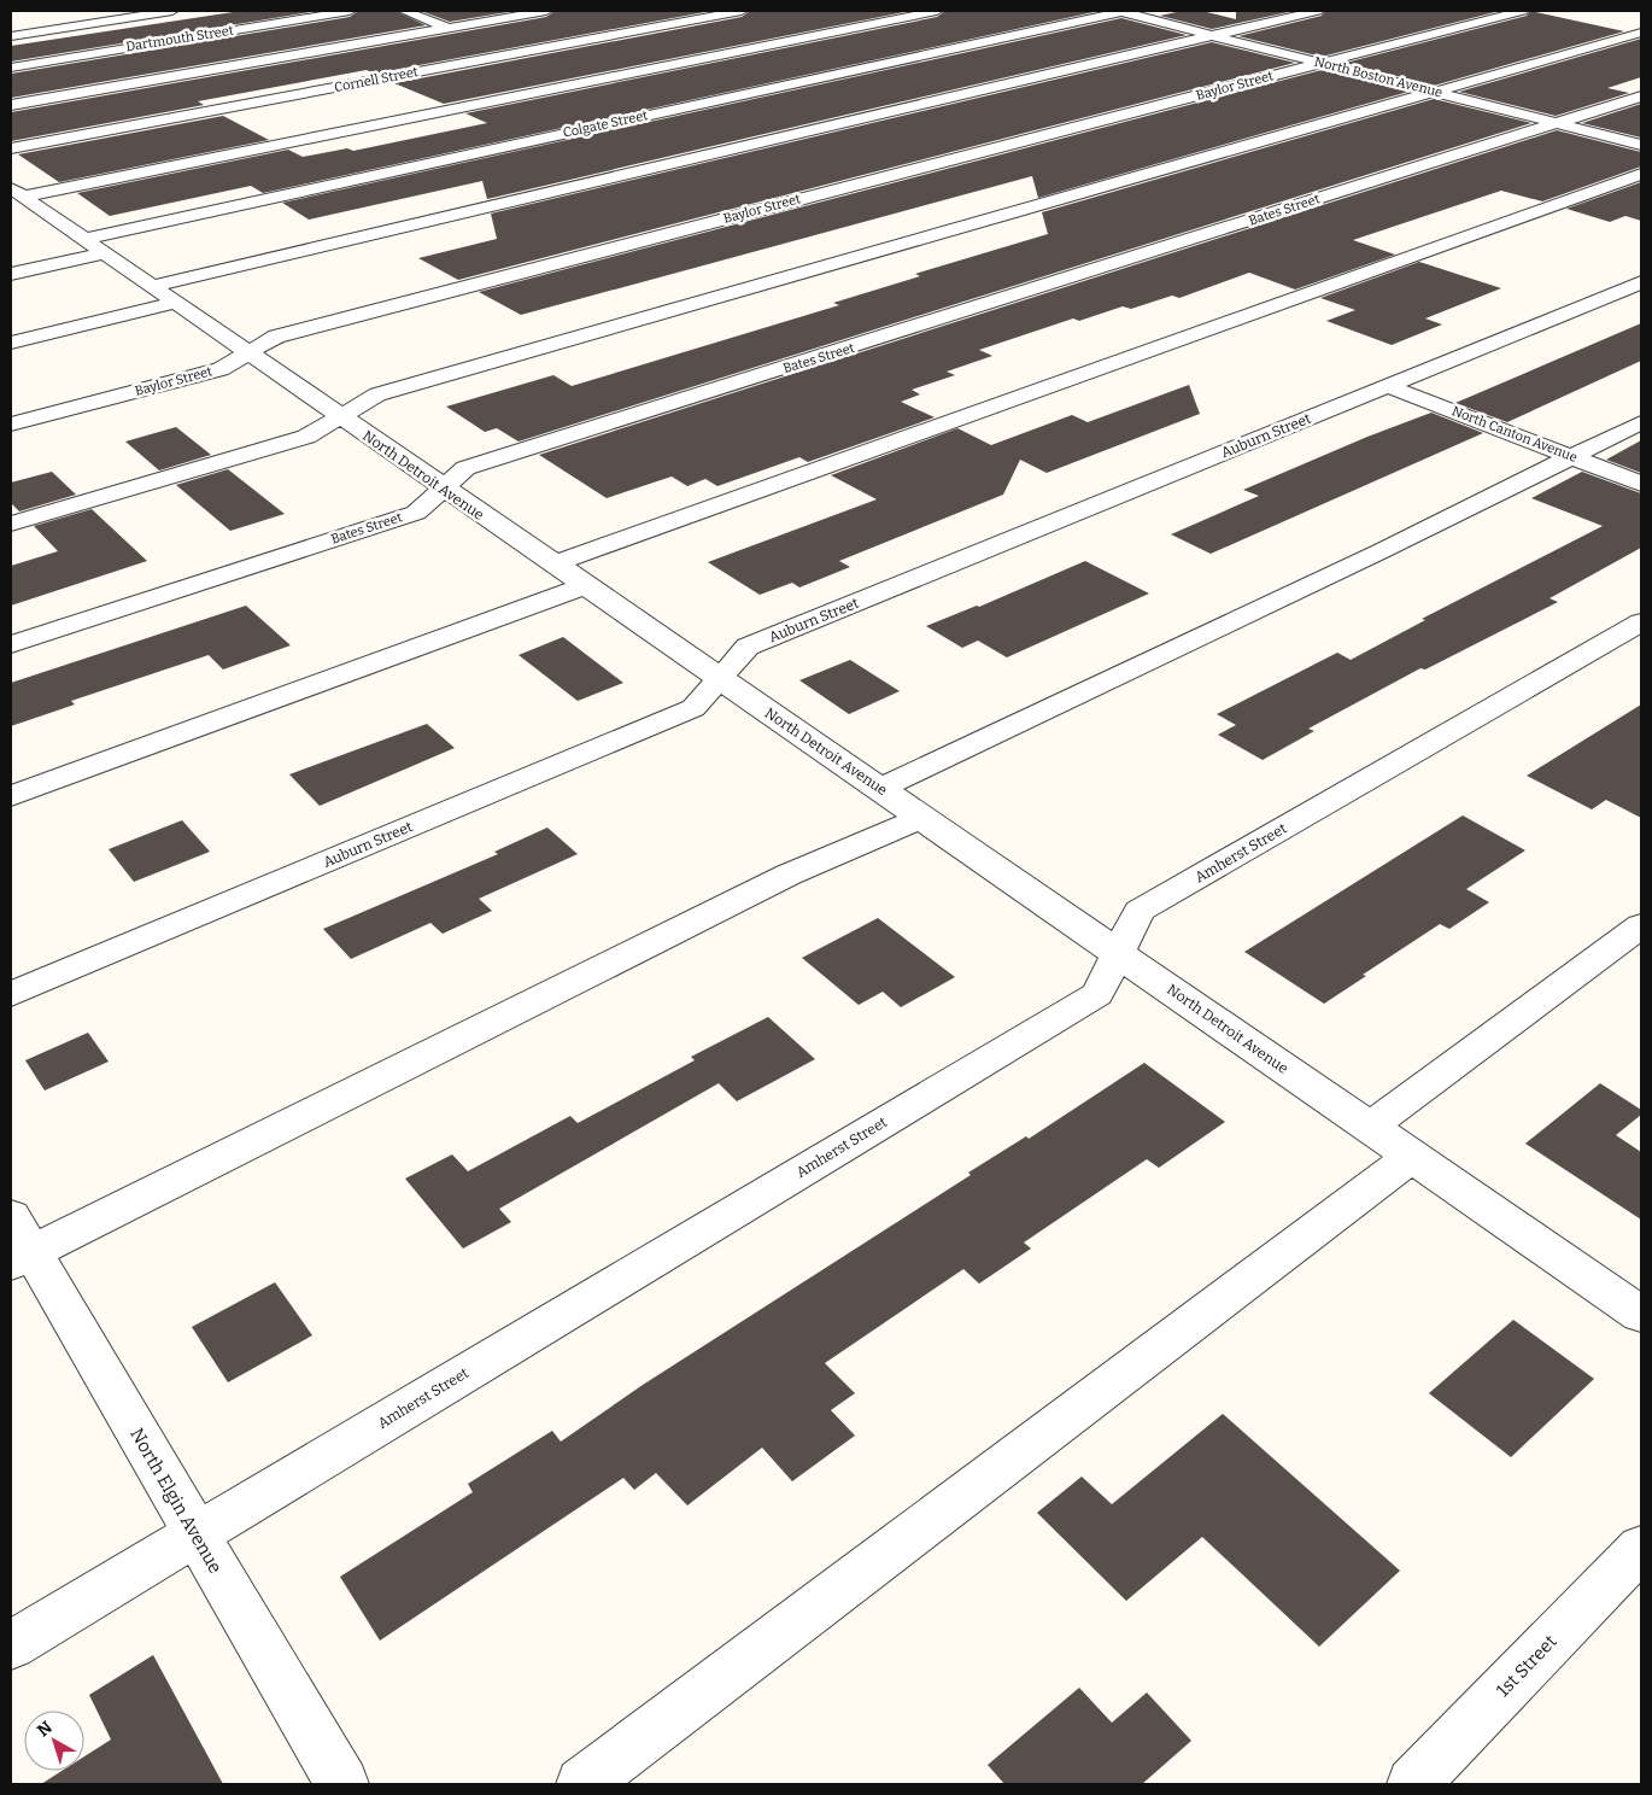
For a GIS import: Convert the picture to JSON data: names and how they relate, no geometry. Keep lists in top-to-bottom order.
{
  "streets": {
    "street": [
      "Dartmouth Street",
      "North Boston Avenue",
      "Cornell Street",
      "Baylor Street",
      "Colgate Street",
      "Bates Street",
      "North Canton Avenue",
      "Auburn Street",
      "North Detroit Avenue",
      "Amherst Street",
      "North Elgin Avenue",
      "1st Street"
    ]
  },
  "crossings": [
    ["North Boston Avenue", "Baylor Street"],
    ["North Boston Avenue", "Colgate Street"],
    ["North Boston Avenue", "Bates Street"],
    ["Baylor Street", "North Detroit Avenue"],
    ["Colgate Street", "North Detroit Avenue"],
    ["Bates Street", "North Detroit Avenue"],
    ["North Canton Avenue", "Auburn Street"],
    ["Auburn Street", "North Detroit Avenue"],
    ["North Detroit Avenue", "Amherst Street"],
    ["Amherst Street", "North Elgin Avenue"]
  ],
  "north": "top left"
}
